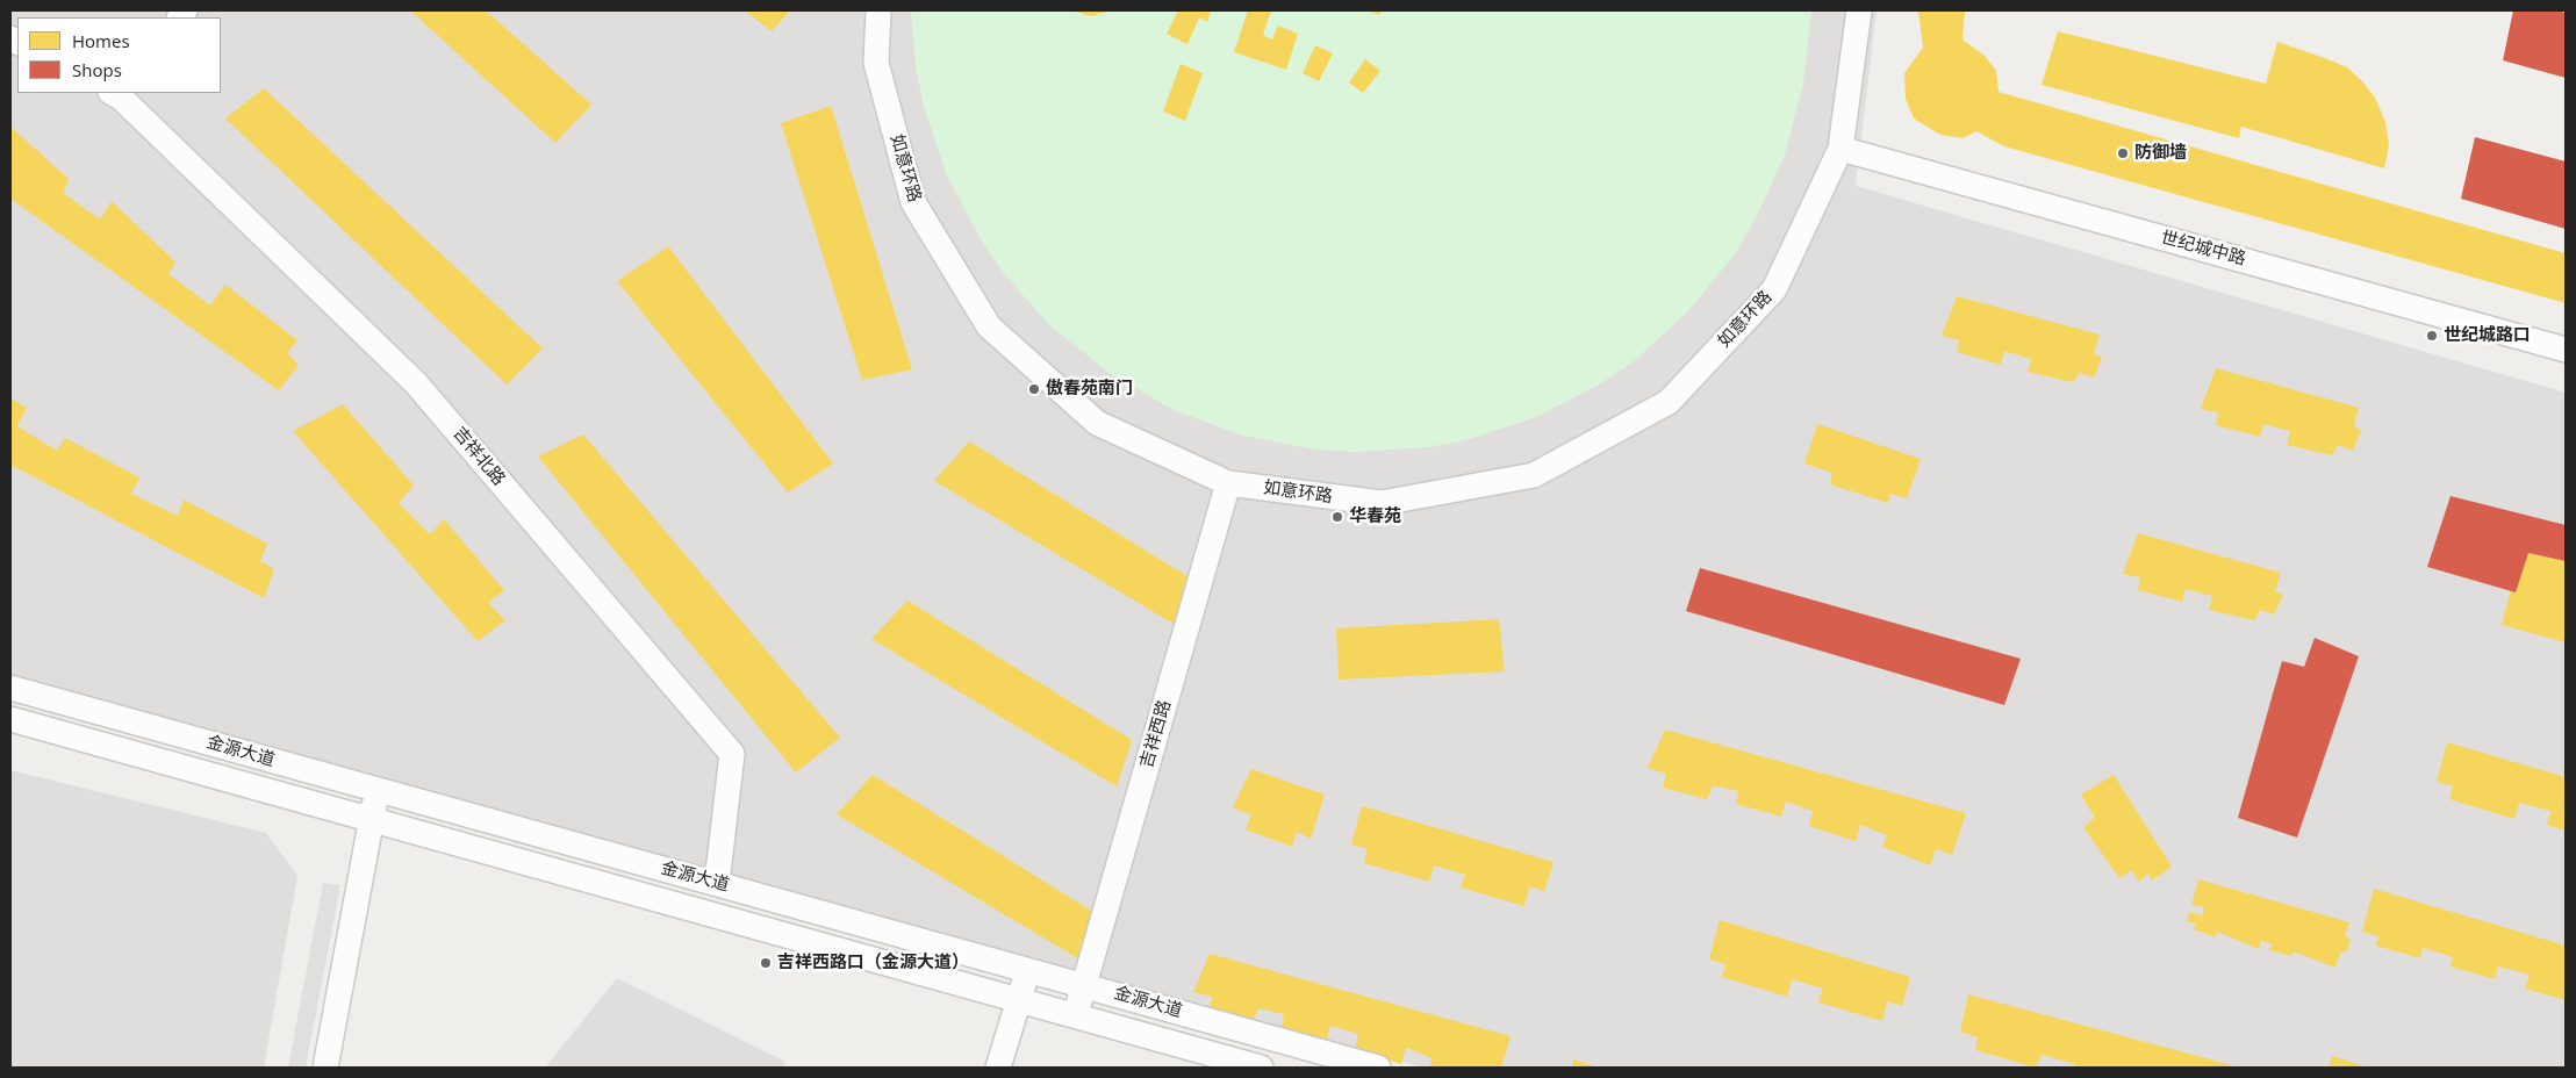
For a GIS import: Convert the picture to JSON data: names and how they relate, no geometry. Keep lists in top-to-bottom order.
{
  "streets": {
    "street": [
      "如意环路",
      "世纪城中路",
      "吉祥北路",
      "吉祥西路",
      "金源大道"
    ]
  },
  "crossings": [
    ["如意环路", "世纪城中路"],
    ["如意环路", "吉祥西路"],
    ["吉祥北路", "金源大道"],
    ["吉祥西路", "金源大道"]
  ],
  "places": [
    "防御墙",
    "世纪城路口",
    "傲春苑南门",
    "华春苑",
    "吉祥西路口（金源大道）"
  ],
  "legend": ["Homes", "Shops"]
}
